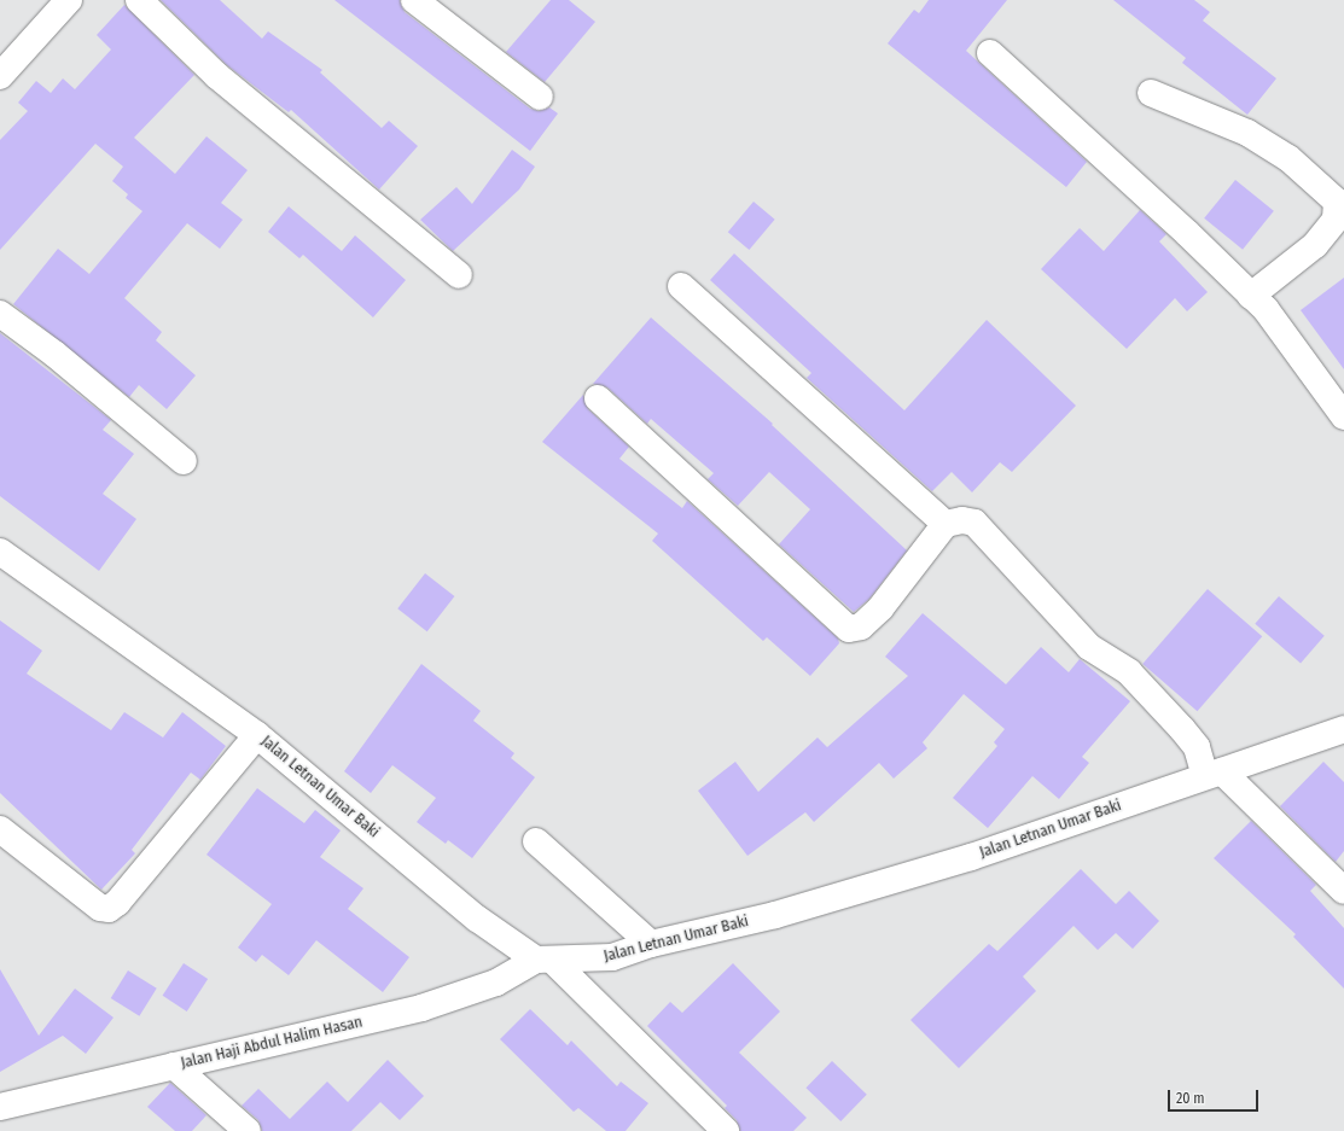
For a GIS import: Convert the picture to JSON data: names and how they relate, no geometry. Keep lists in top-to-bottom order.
{
  "streets": {
    "street": ["Jalan Letnan Umar Baki", "Jalan Haji Abdul Halim Hasan"]
  },
  "crossings": [
    ["Jalan Letnan Umar Baki", "Jalan Haji Abdul Halim Hasan"]
  ],
  "scale_bar": "20 m"
}
